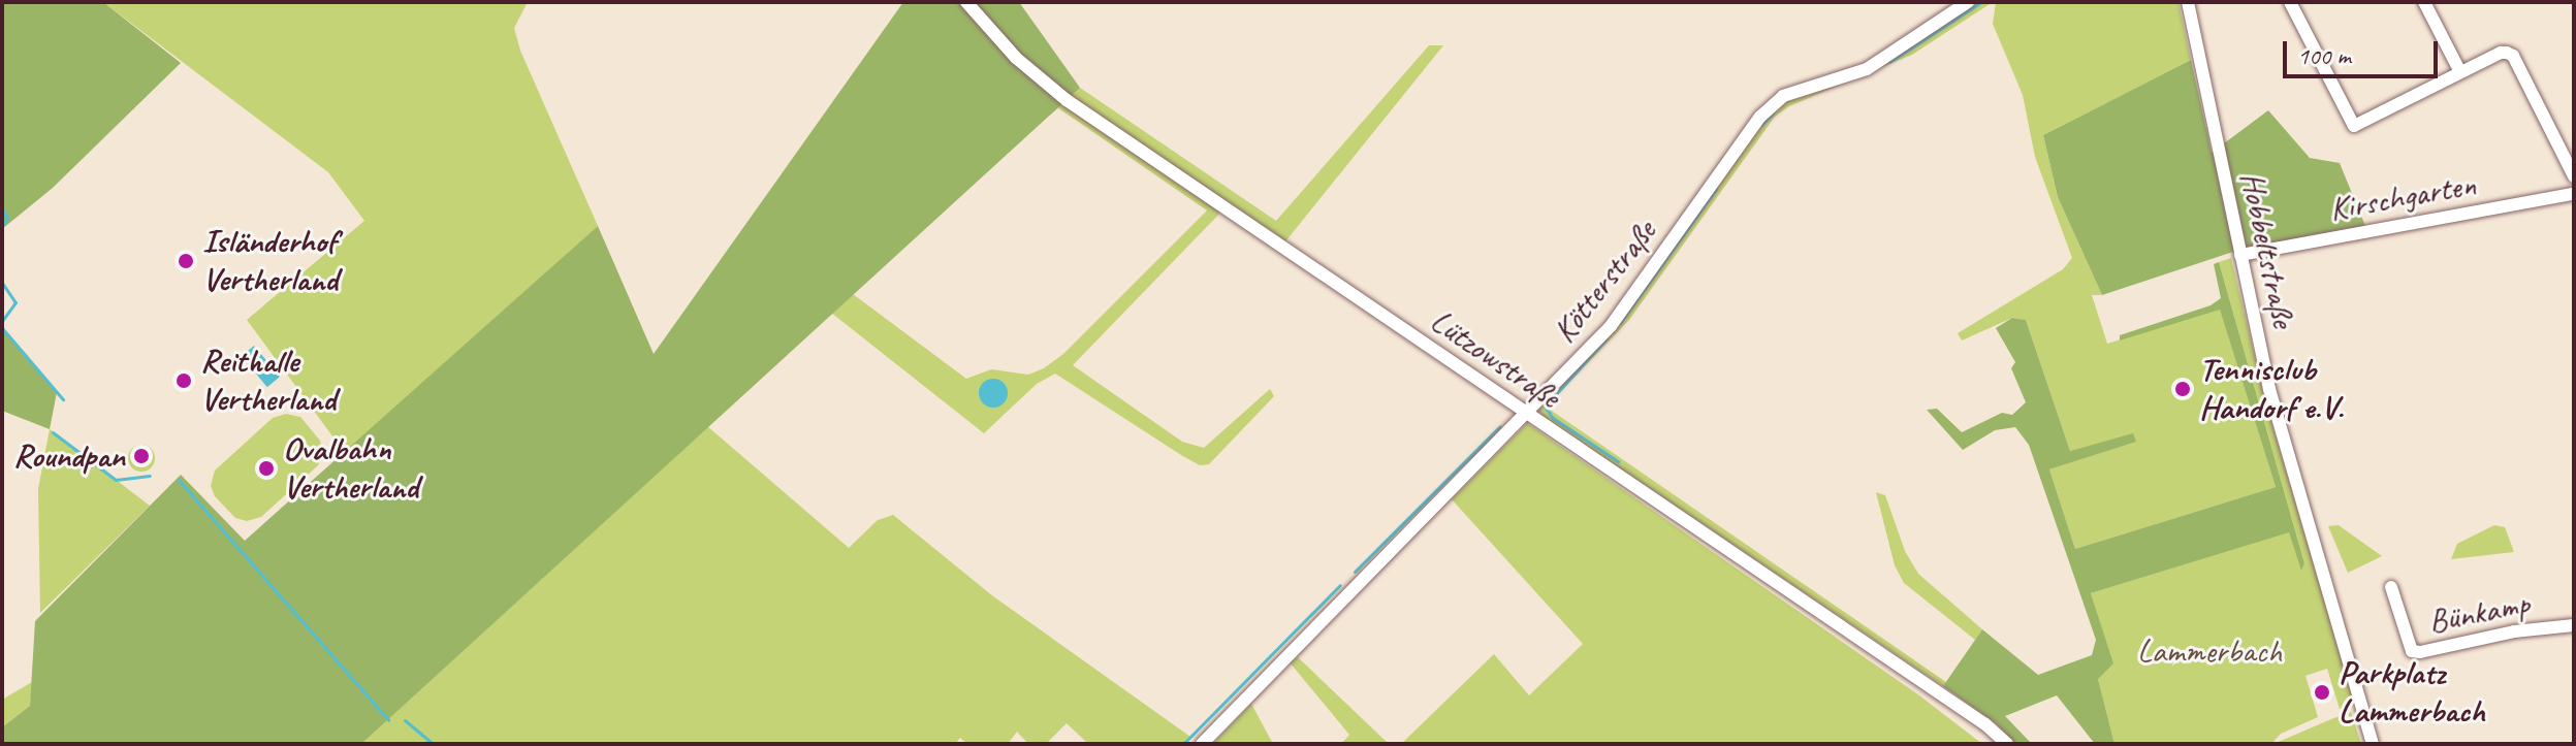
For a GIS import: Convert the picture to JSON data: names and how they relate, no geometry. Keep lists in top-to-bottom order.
{
  "streets": {
    "street": [
      "Kirschgarten",
      "Hobbeltstraße",
      "Kötterstraße",
      "Lützowstraße",
      "Bünkamp"
    ]
  },
  "crossings": [
    ["Kirschgarten", "Hobbeltstraße"],
    ["Kötterstraße", "Lützowstraße"]
  ],
  "parks": ["Lammerbach"],
  "places": [
    "Isländerhof Vertherland",
    "Reithalle Vertherland",
    "Tennisclub Handorf e.V.",
    "Roundpan",
    "Ovalbahn Vertherland",
    "Parkplatz Lammerbach"
  ],
  "scale_bar": "100 m"
}
